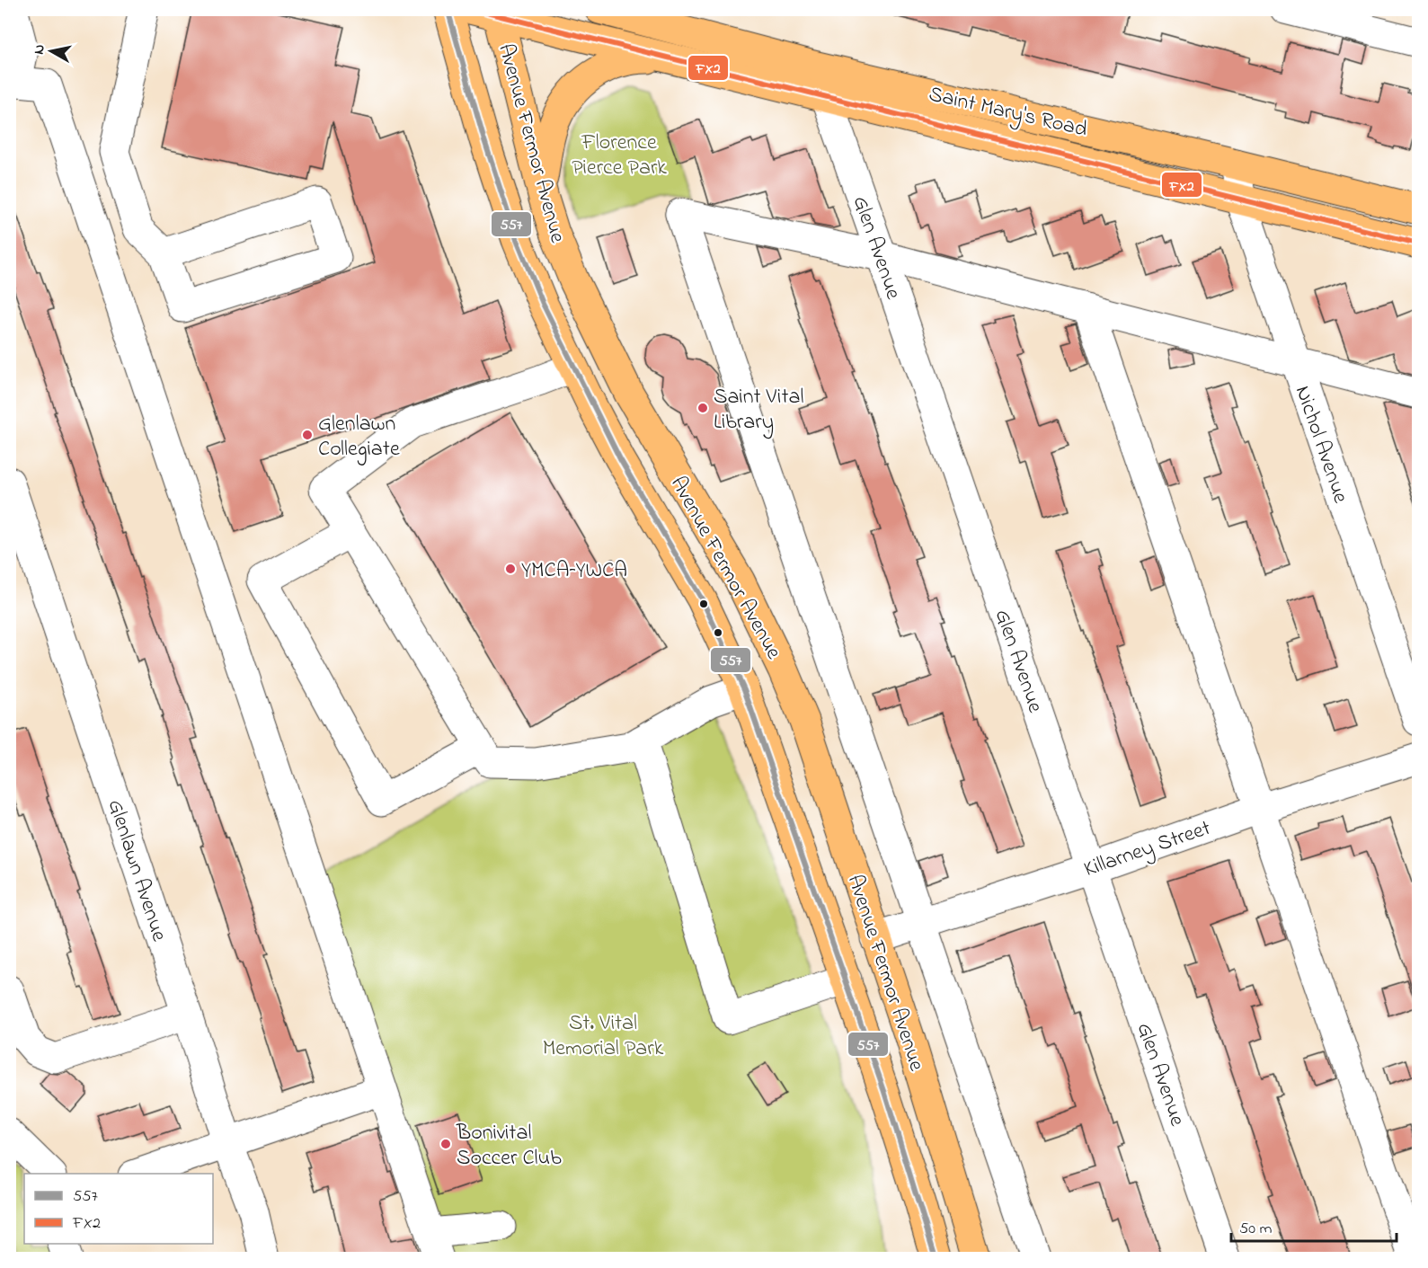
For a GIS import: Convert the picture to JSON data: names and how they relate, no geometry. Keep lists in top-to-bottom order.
{
  "streets": {
    "main road": ["Saint Mary's Road", "Avenue Fermor Avenue"],
    "street": [
      "Glen Avenue",
      "Nichol Avenue",
      "Killarney Street",
      "Glenlawn Avenue"
    ]
  },
  "crossings": [
    ["Saint Mary's Road", "Avenue Fermor Avenue"],
    ["Saint Mary's Road", "Glen Avenue"],
    ["Saint Mary's Road", "Nichol Avenue"],
    ["Avenue Fermor Avenue", "Killarney Street"],
    ["Glen Avenue", "Killarney Street"]
  ],
  "parks": ["Florence Pierce Park", "St. Vital Memorial Park"],
  "places": [
    "Saint Vital Library",
    "Glenlawn Collegiate",
    "YMCA–YWCA",
    "Bonivital Soccer Club"
  ],
  "lines": ["transit line 557", "transit line FX2"],
  "legend": ["557", "FX2"],
  "scale_bar": "50 m",
  "north": "left"
}
